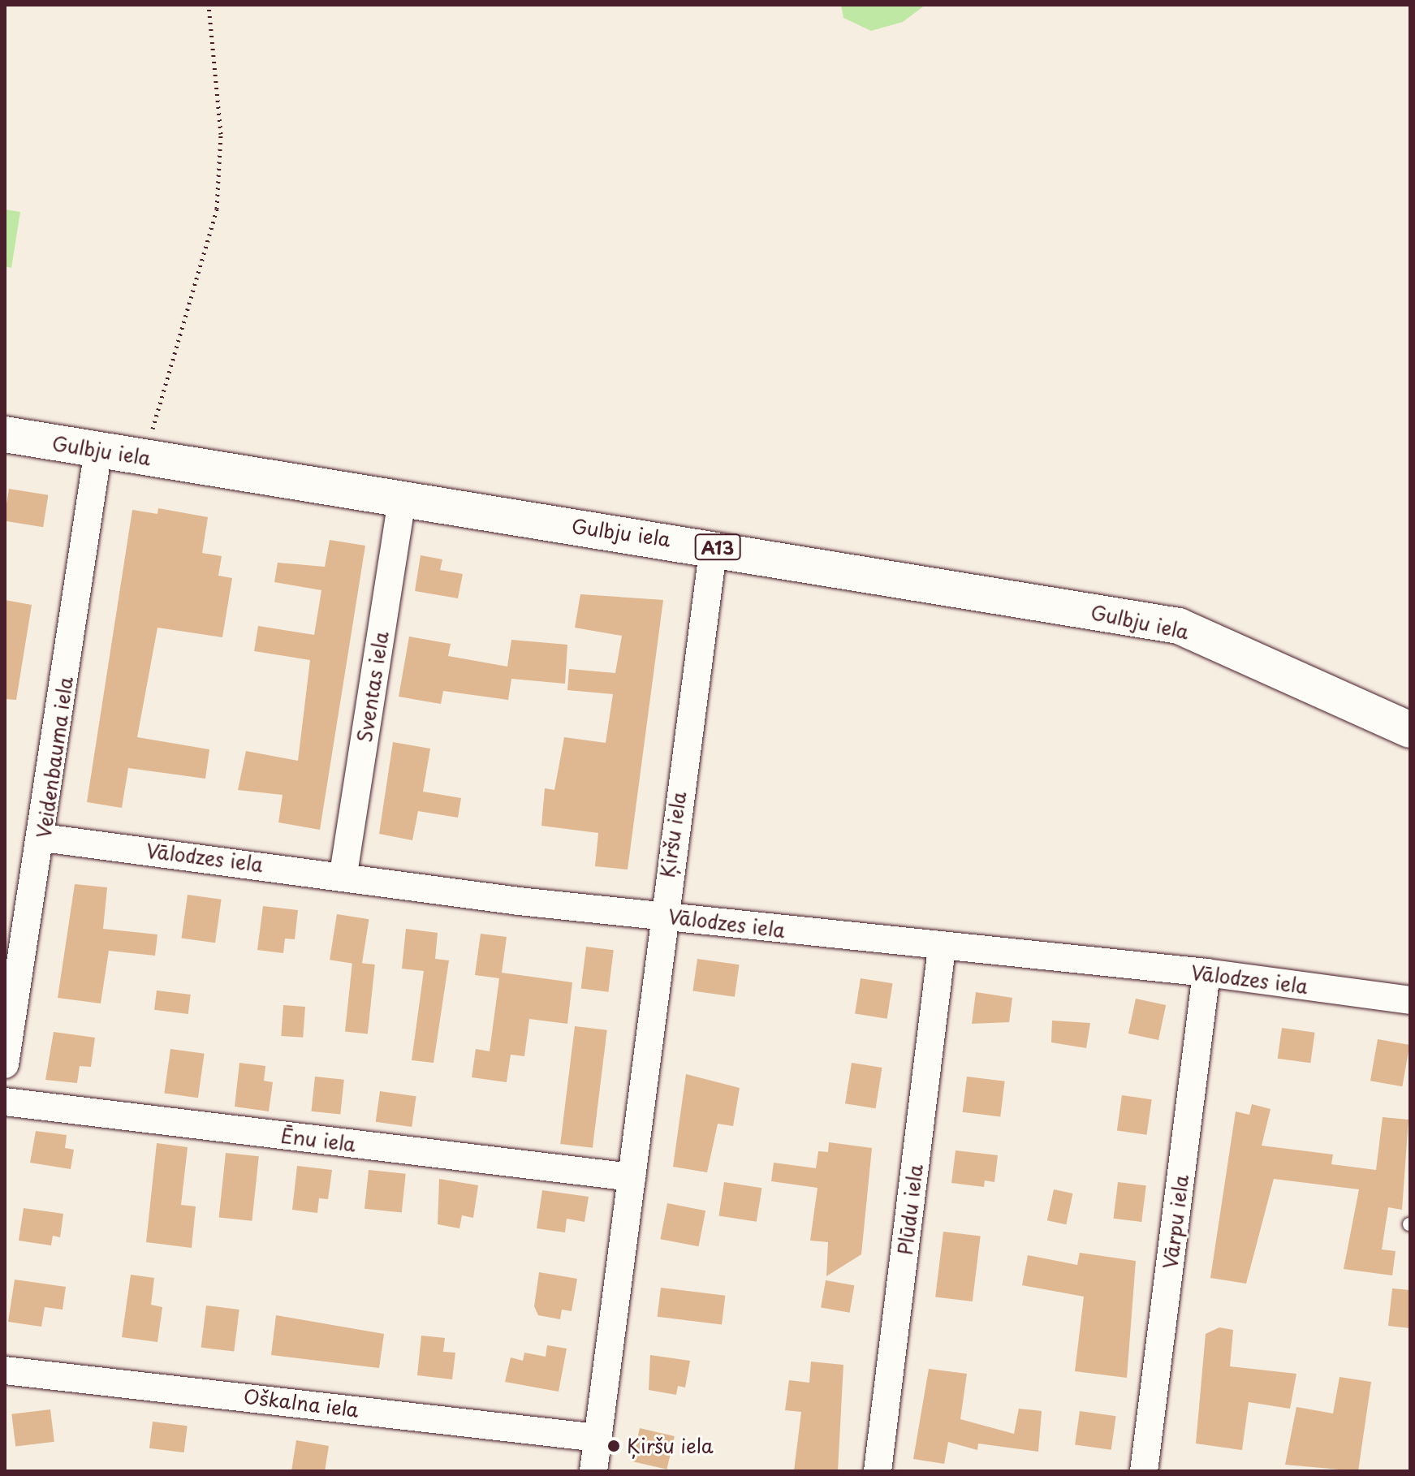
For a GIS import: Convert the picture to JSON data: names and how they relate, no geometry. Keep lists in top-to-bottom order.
{
  "streets": {
    "main road": ["Gulbju iela", "A13"],
    "street": [
      "Sventas iela",
      "Veidenbauma iela",
      "Ķiršu iela",
      "Vālodzes iela",
      "Ēnu iela",
      "Plūdu iela",
      "Vārpu iela",
      "Oškalna iela"
    ]
  },
  "crossings": [
    ["Gulbju iela", "Sventas iela"],
    ["Gulbju iela", "Veidenbauma iela"],
    ["Gulbju iela", "Ķiršu iela"],
    ["Sventas iela", "Vālodzes iela"],
    ["Veidenbauma iela", "Vālodzes iela"],
    ["Ķiršu iela", "Vālodzes iela"],
    ["Ķiršu iela", "Ēnu iela"],
    ["Ķiršu iela", "Oškalna iela"],
    ["Vālodzes iela", "Plūdu iela"],
    ["Vālodzes iela", "Vārpu iela"]
  ],
  "places": ["Ķiršu iela"]
}
